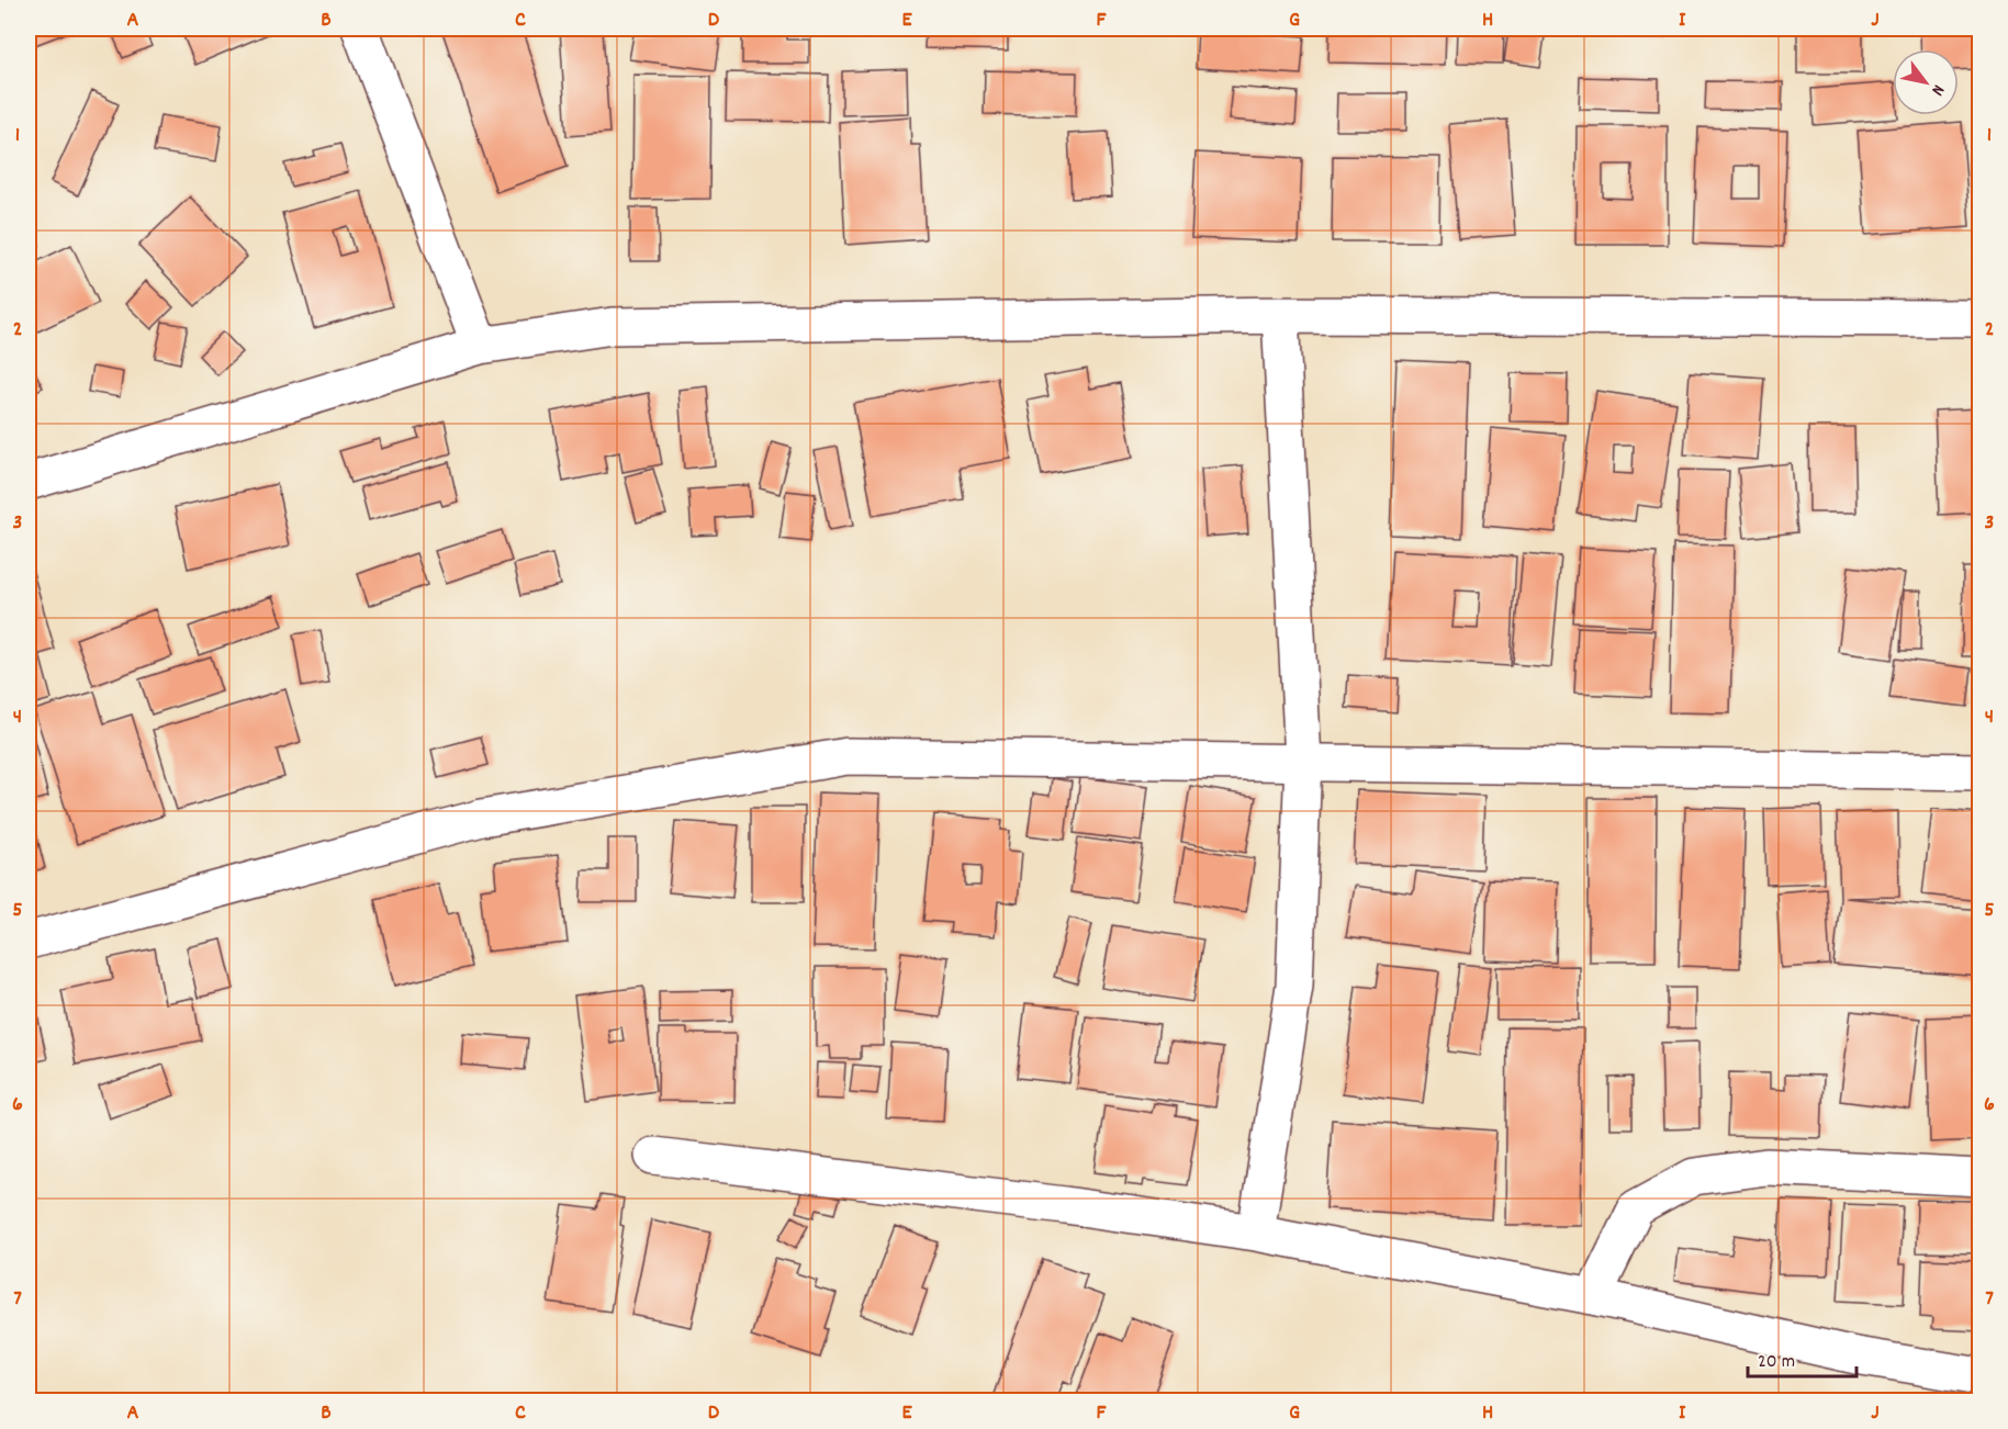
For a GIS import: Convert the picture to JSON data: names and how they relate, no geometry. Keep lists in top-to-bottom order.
{
  "scale_bar": "20 m",
  "north": "bottom right",
  "grid": {
    "columns": [
      "A",
      "B",
      "C",
      "D",
      "E",
      "F",
      "G",
      "H",
      "I",
      "J"
    ],
    "rows": [
      "1",
      "2",
      "3",
      "4",
      "5",
      "6",
      "7"
    ]
  }
}
